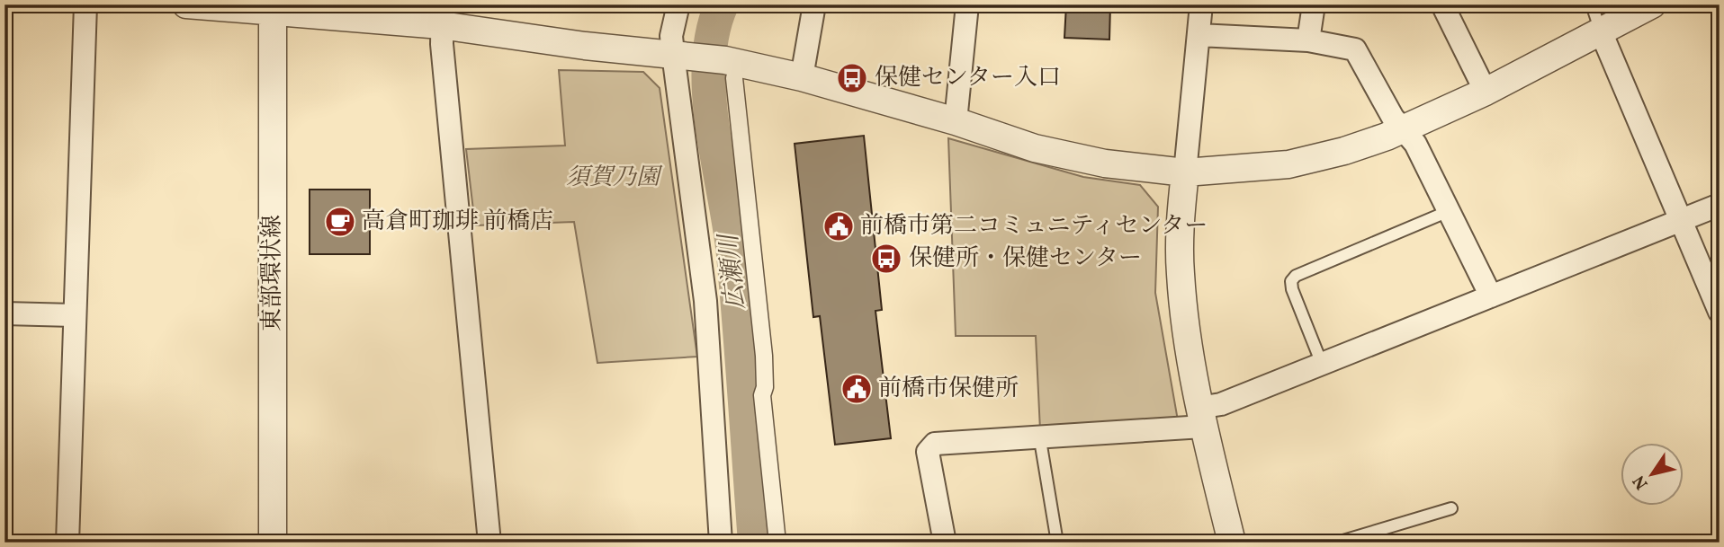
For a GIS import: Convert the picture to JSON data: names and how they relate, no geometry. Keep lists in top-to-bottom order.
{
  "streets": {
    "street": ["東部環状線"]
  },
  "water": ["広瀬川"],
  "parks": ["須賀乃園"],
  "places": {
    "bus stop": ["保健センター入口", "保健所・保健センター"],
    "cafe": ["高倉町珈琲 前橋店"],
    "public building": ["前橋市第二コミュニティセンター", "前橋市保健所"]
  },
  "north": "bottom left"
}
